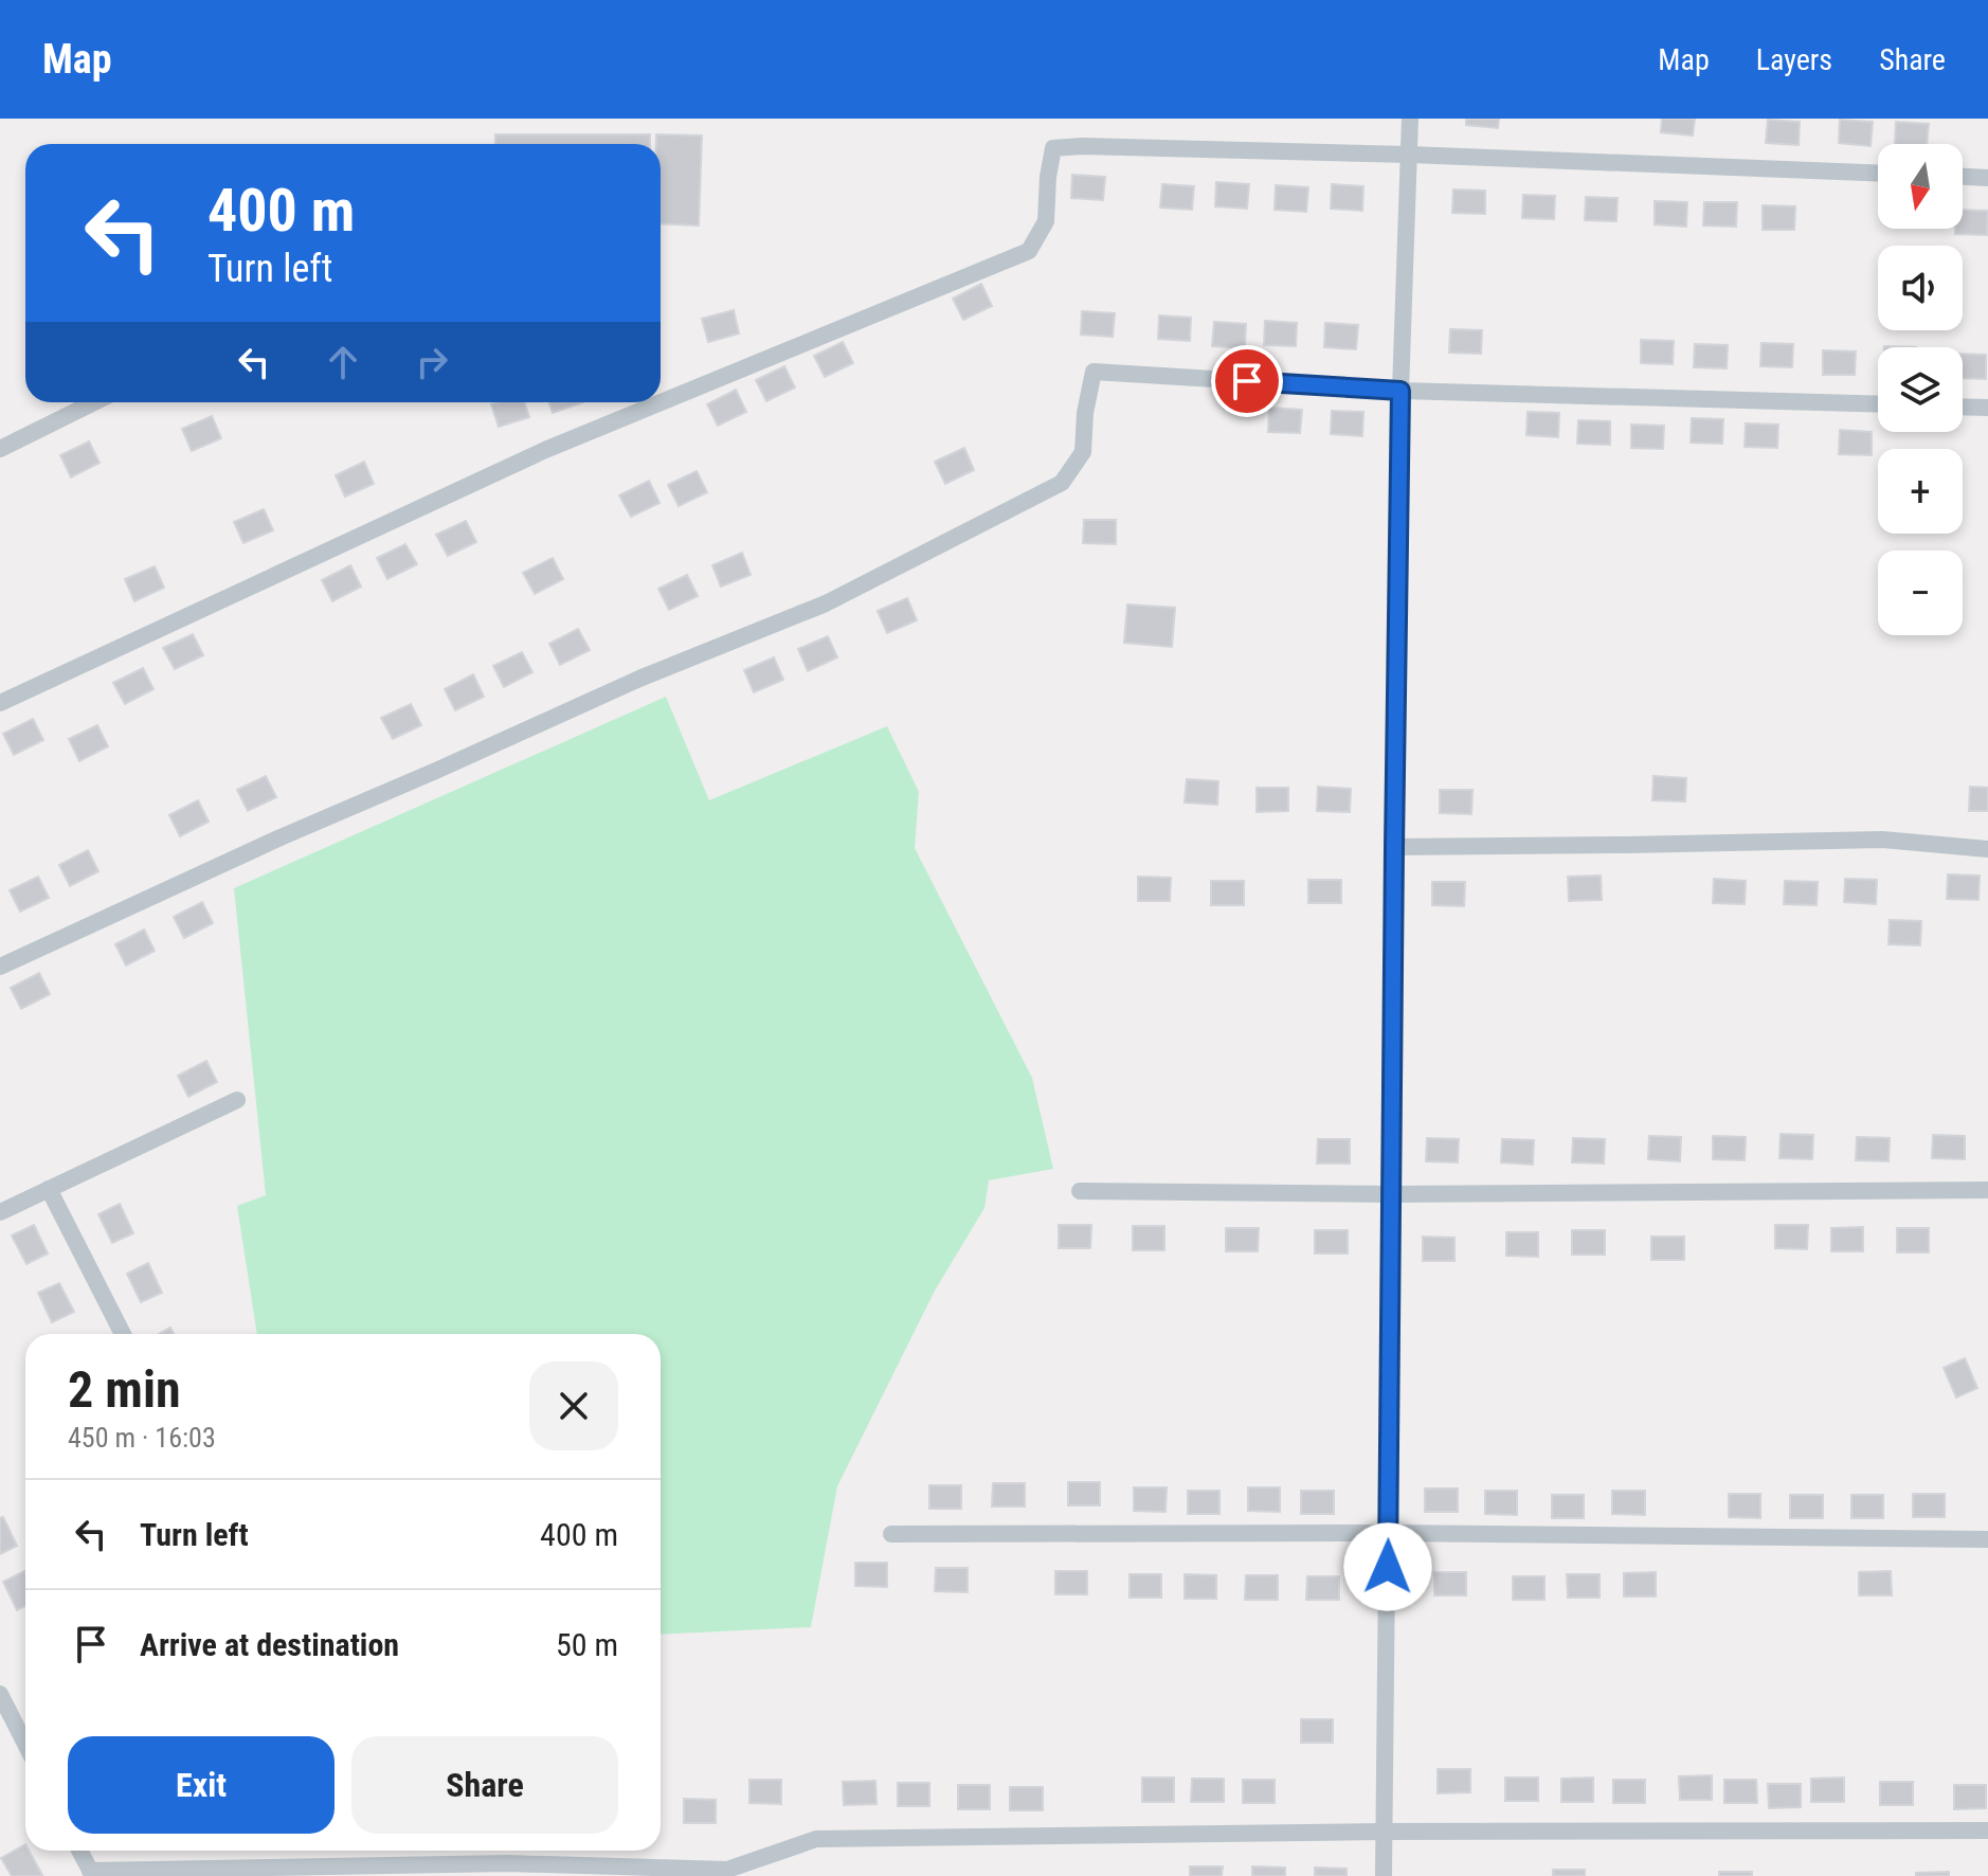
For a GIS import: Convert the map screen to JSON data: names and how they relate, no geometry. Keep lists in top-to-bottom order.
{
  "north": "bottom",
  "page": {
    "header": "Map",
    "nav": ["Map", "Layers", "Share"],
    "map_buttons": ["+", "−"],
    "turn": ["400 m", "Turn left"],
    "heading": ["2 min", "450 m · 16:03"],
    "list": [
      {
        "name": "Turn left",
        "value": "400 m"
      },
      {
        "name": "Arrive at destination",
        "value": "50 m"
      }
    ],
    "buttons": ["Exit", "Share"]
  }
}
